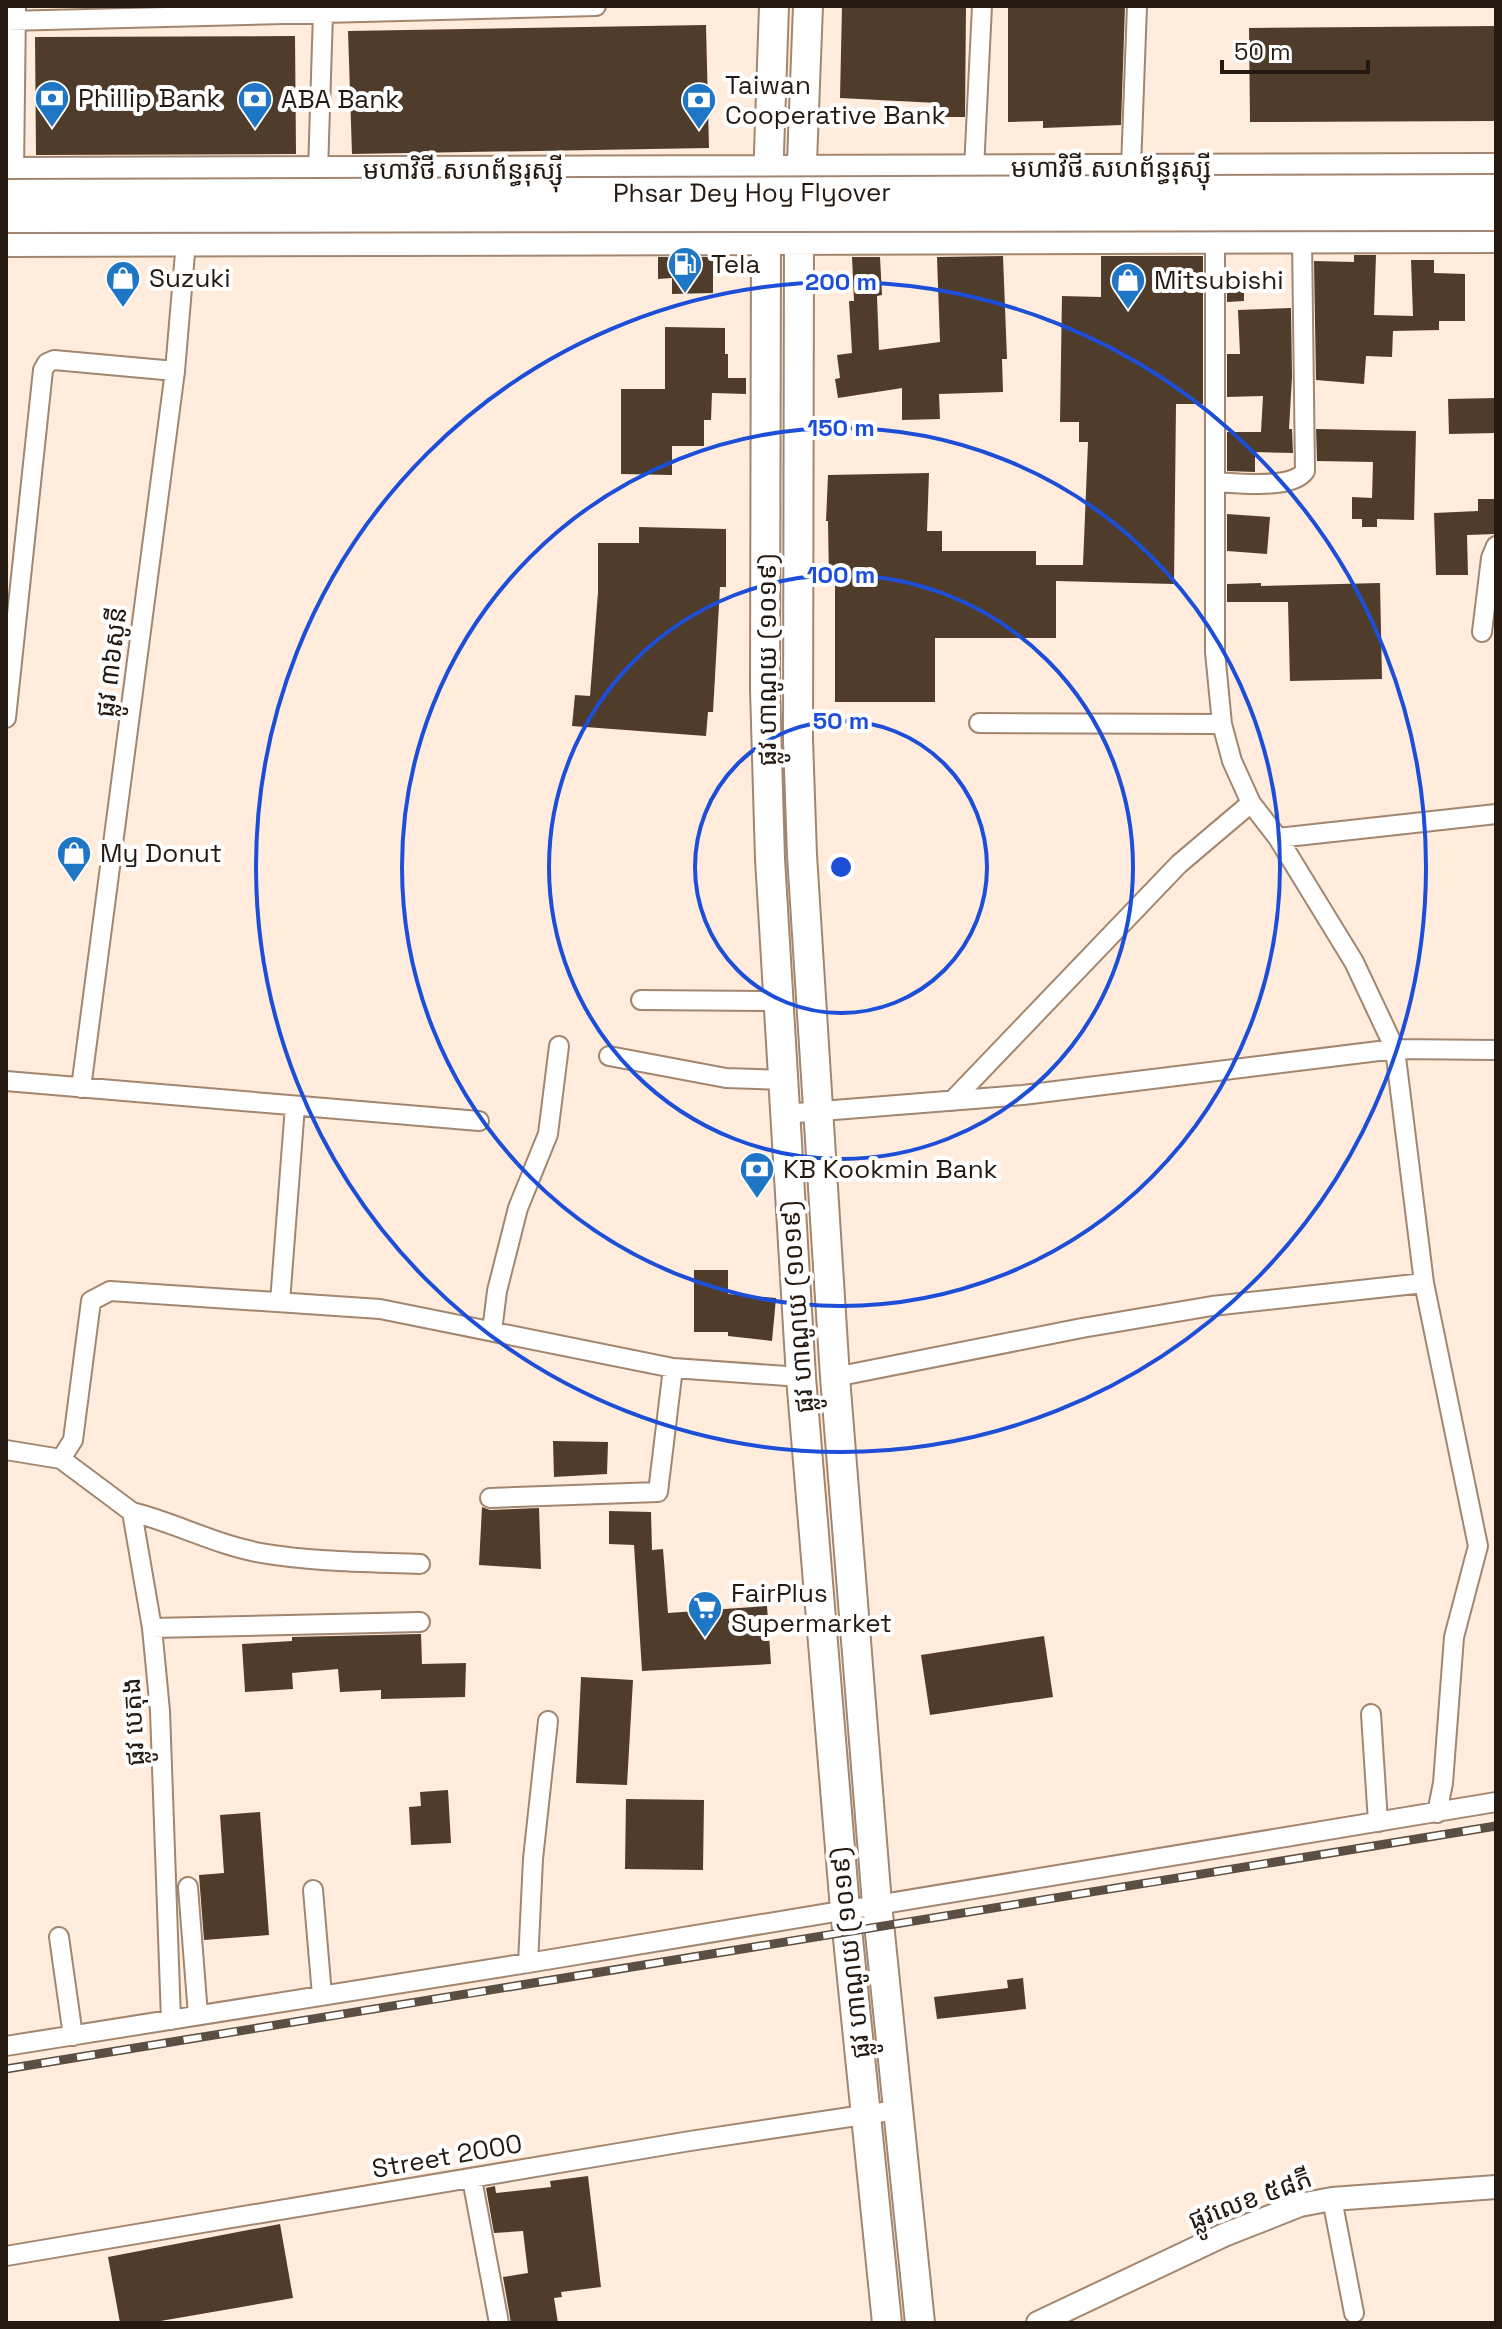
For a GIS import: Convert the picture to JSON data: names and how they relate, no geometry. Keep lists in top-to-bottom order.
{
  "streets": {
    "highway": ["Phsar Dey Hoy Flyover"],
    "main road": ["មហាវិថី សហព័ន្ធរុស្ស៊ី", "ផ្លូវ ហាណូយ (១០១៩)"],
    "street": [
      "ផ្លូវ ៣៦សូនី",
      "ផ្លូវ បេតុង",
      "Street 2000",
      "ផ្លូវលេខ ៥៨ភី"
    ]
  },
  "crossings": [
    ["មហាវិថី សហព័ន្ធរុស្ស៊ី", "Phsar Dey Hoy Flyover"],
    ["មហាវិថី សហព័ន្ធរុស្ស៊ី", "ផ្លូវ ហាណូយ (១០១៩)"],
    ["ផ្លូវ ហាណូយ (១០១៩)", "Street 2000"]
  ],
  "places": {
    "bank": [
      "Phillip Bank",
      "ABA Bank",
      "Taiwan Cooperative Bank",
      "KB Kookmin Bank"
    ],
    "fuel station": ["Tela"],
    "shop": ["Suzuki", "Mitsubishi", "My Donut"],
    "supermarket": ["FairPlus Supermarket"]
  },
  "scale_bar": "50 m",
  "rings": [
    "200 m",
    "150 m",
    "100 m",
    "50 m"
  ]
}
